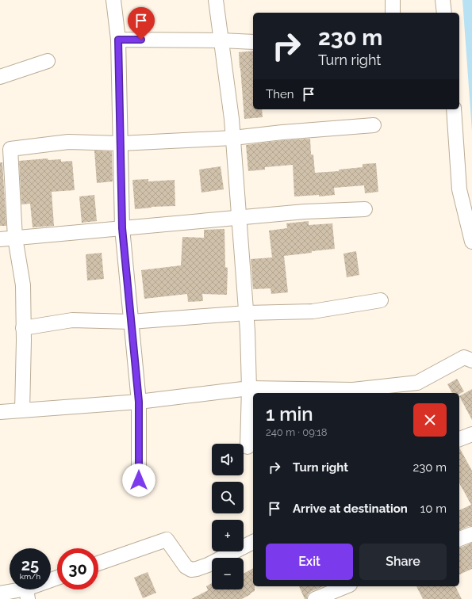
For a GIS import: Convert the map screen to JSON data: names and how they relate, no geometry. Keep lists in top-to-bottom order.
{
  "page": {
    "turn": ["230 m", "Turn right"],
    "then": "Then",
    "heading": ["1 min", "240 m · 09:18"],
    "map_buttons": ["+", "−"],
    "list": [
      {
        "name": "Turn right",
        "value": "230 m"
      },
      {
        "name": "Arrive at destination",
        "value": "10 m"
      }
    ],
    "buttons": ["Exit", "Share"],
    "speed": "25 km/h",
    "limit": "30"
  }
}
